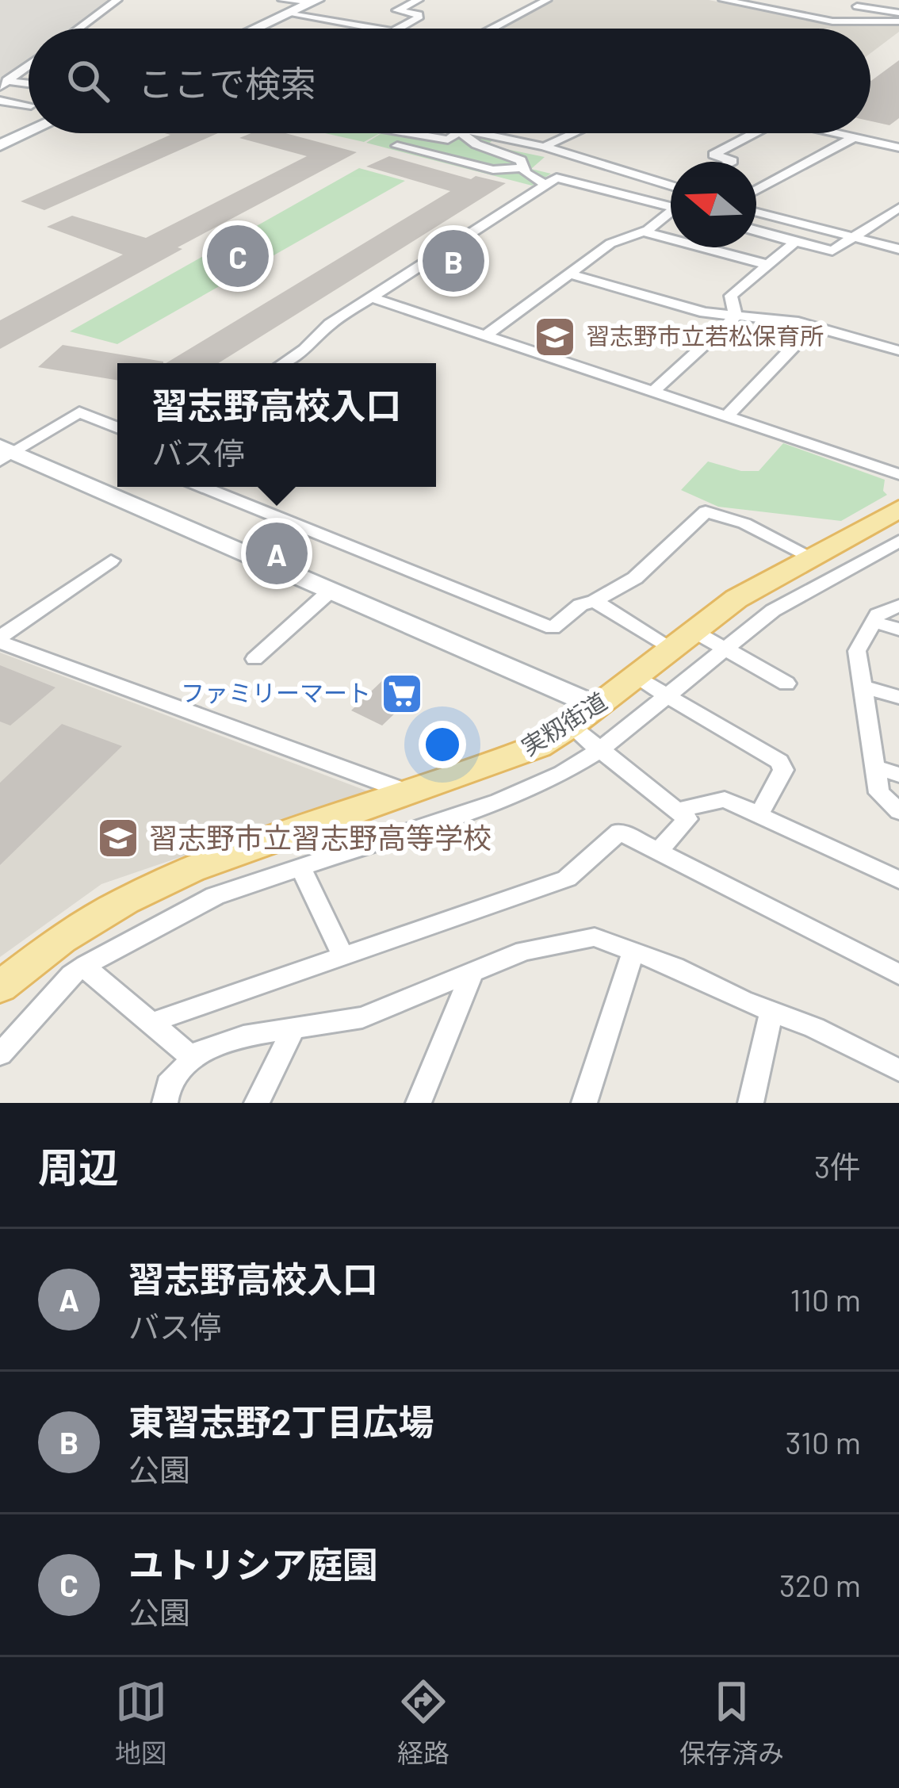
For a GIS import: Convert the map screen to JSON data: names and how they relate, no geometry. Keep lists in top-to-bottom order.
{
  "streets": {
    "main road": ["実籾街道"]
  },
  "places": {
    "school or university": ["習志野市立若松保育所", "習志野市立習志野高等学校"],
    "supermarket": ["ファミリーマート"]
  },
  "north": "left",
  "page": {
    "search": "ここで検索",
    "pins": ["C", "B", "A"],
    "popup": ["習志野高校入口", "バス停"],
    "heading": ["周辺", "3件"],
    "list": [
      {
        "mark": "A",
        "name": "習志野高校入口",
        "note": "バス停",
        "value": "110 m"
      },
      {
        "mark": "B",
        "name": "東習志野2丁目広場",
        "note": "公園",
        "value": "310 m"
      },
      {
        "mark": "C",
        "name": "ユトリシア庭園",
        "note": "公園",
        "value": "320 m"
      }
    ],
    "nav": ["地図", "経路", "保存済み"]
  }
}
